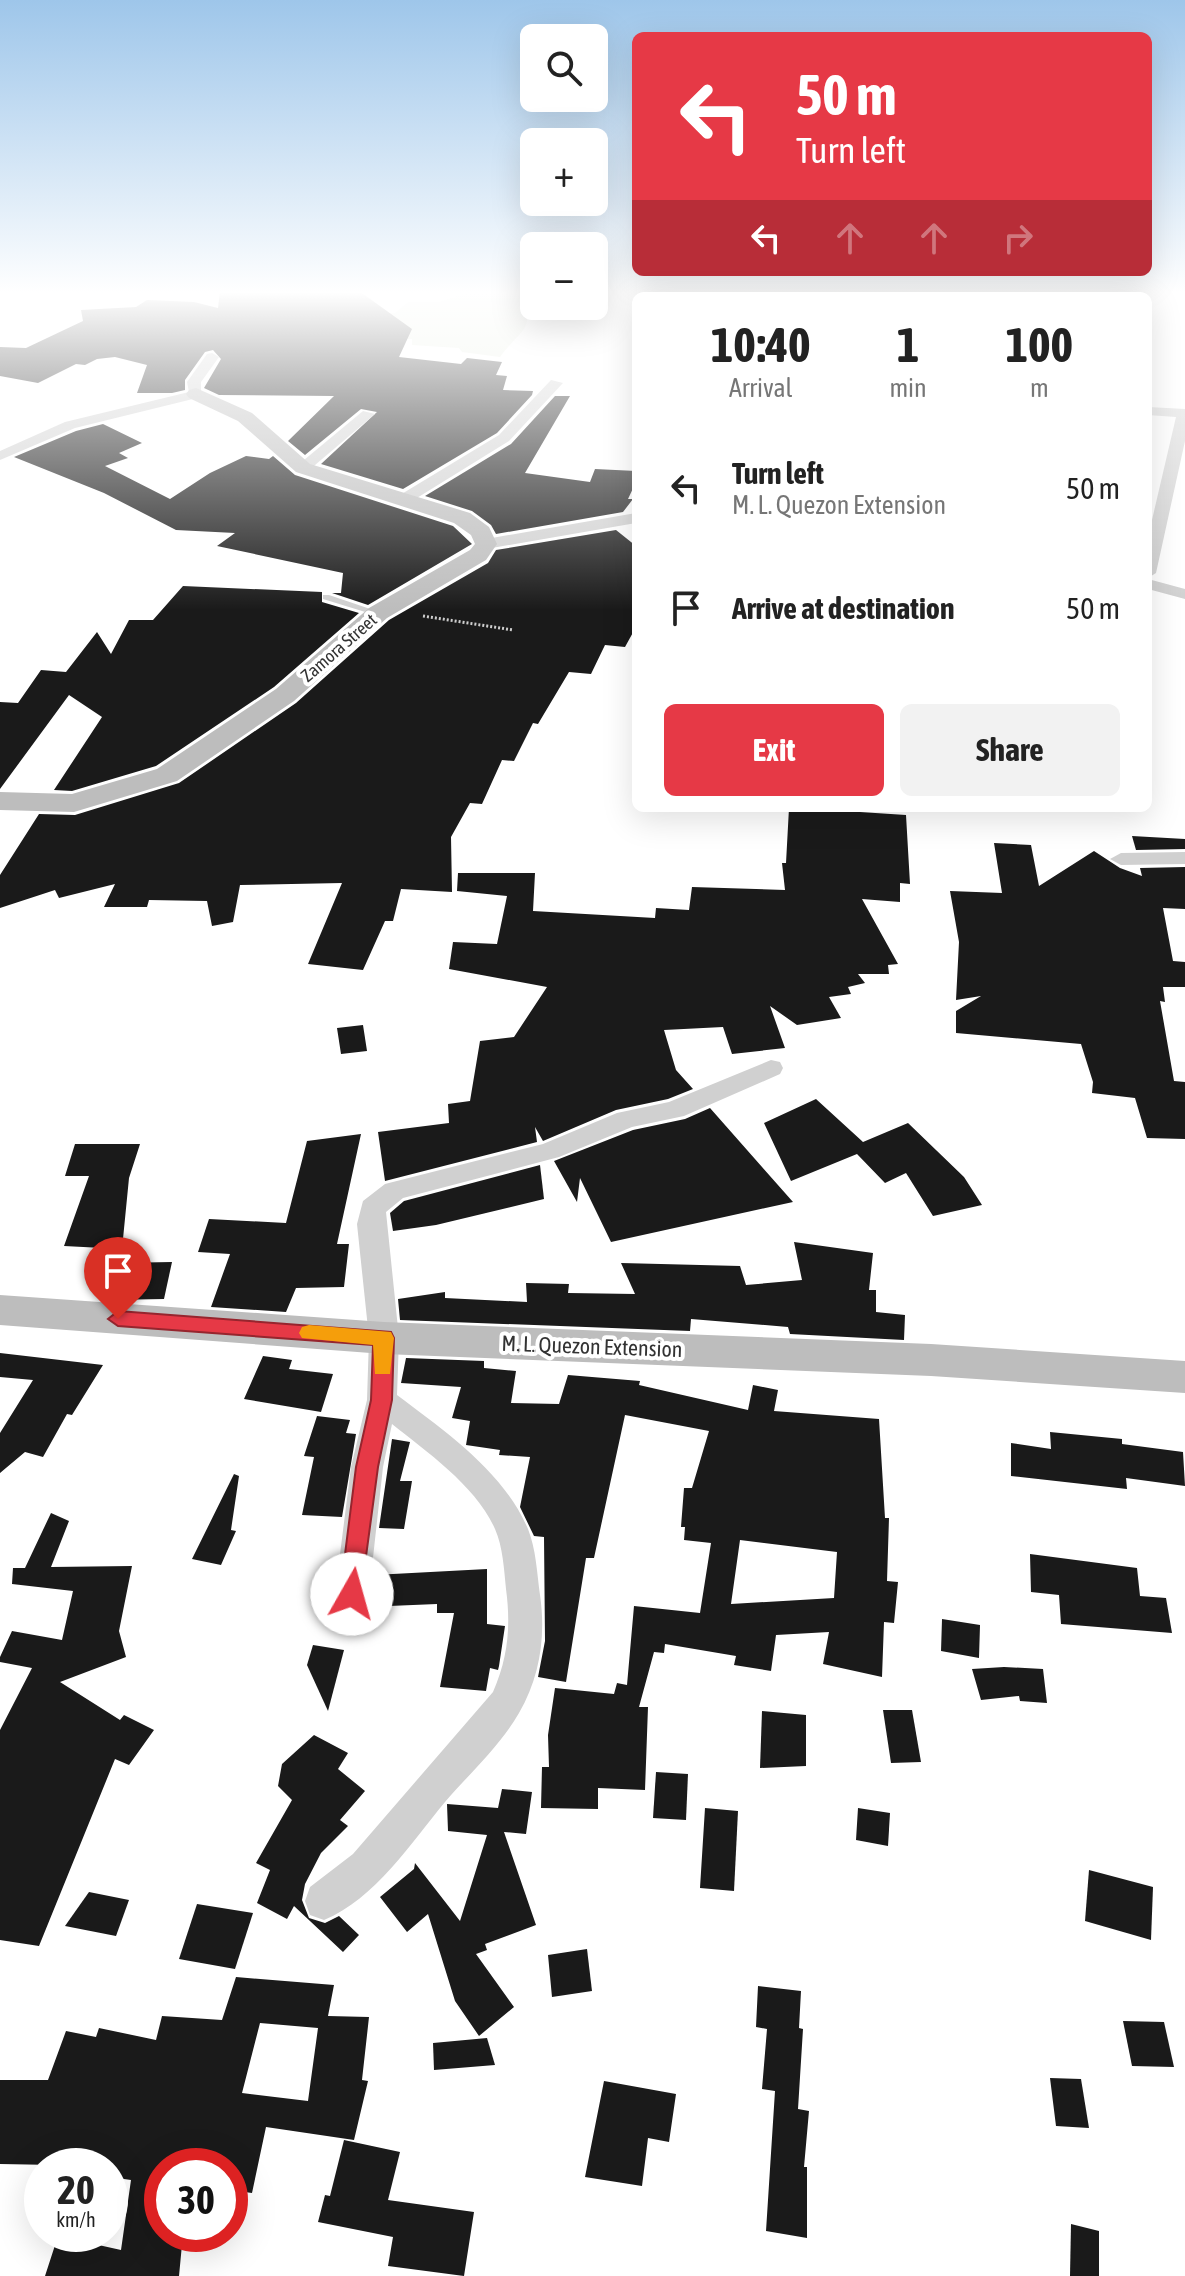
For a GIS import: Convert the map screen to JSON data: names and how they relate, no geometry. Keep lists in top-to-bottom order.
{
  "streets": {
    "street": ["Zamora Street", "M. L. Quezon Extension"]
  },
  "page": {
    "map_buttons": ["+", "−"],
    "turn": ["50 m", "Turn left"],
    "eta": [
      "10:40",
      "Arrival",
      "1",
      "min",
      "100",
      "m"
    ],
    "list": [
      {
        "name": "Turn left",
        "note": "M. L. Quezon Extension",
        "value": "50 m"
      },
      {
        "name": "Arrive at destination",
        "value": "50 m"
      }
    ],
    "buttons": ["Exit", "Share"],
    "speed": "20 km/h",
    "limit": "30"
  }
}
